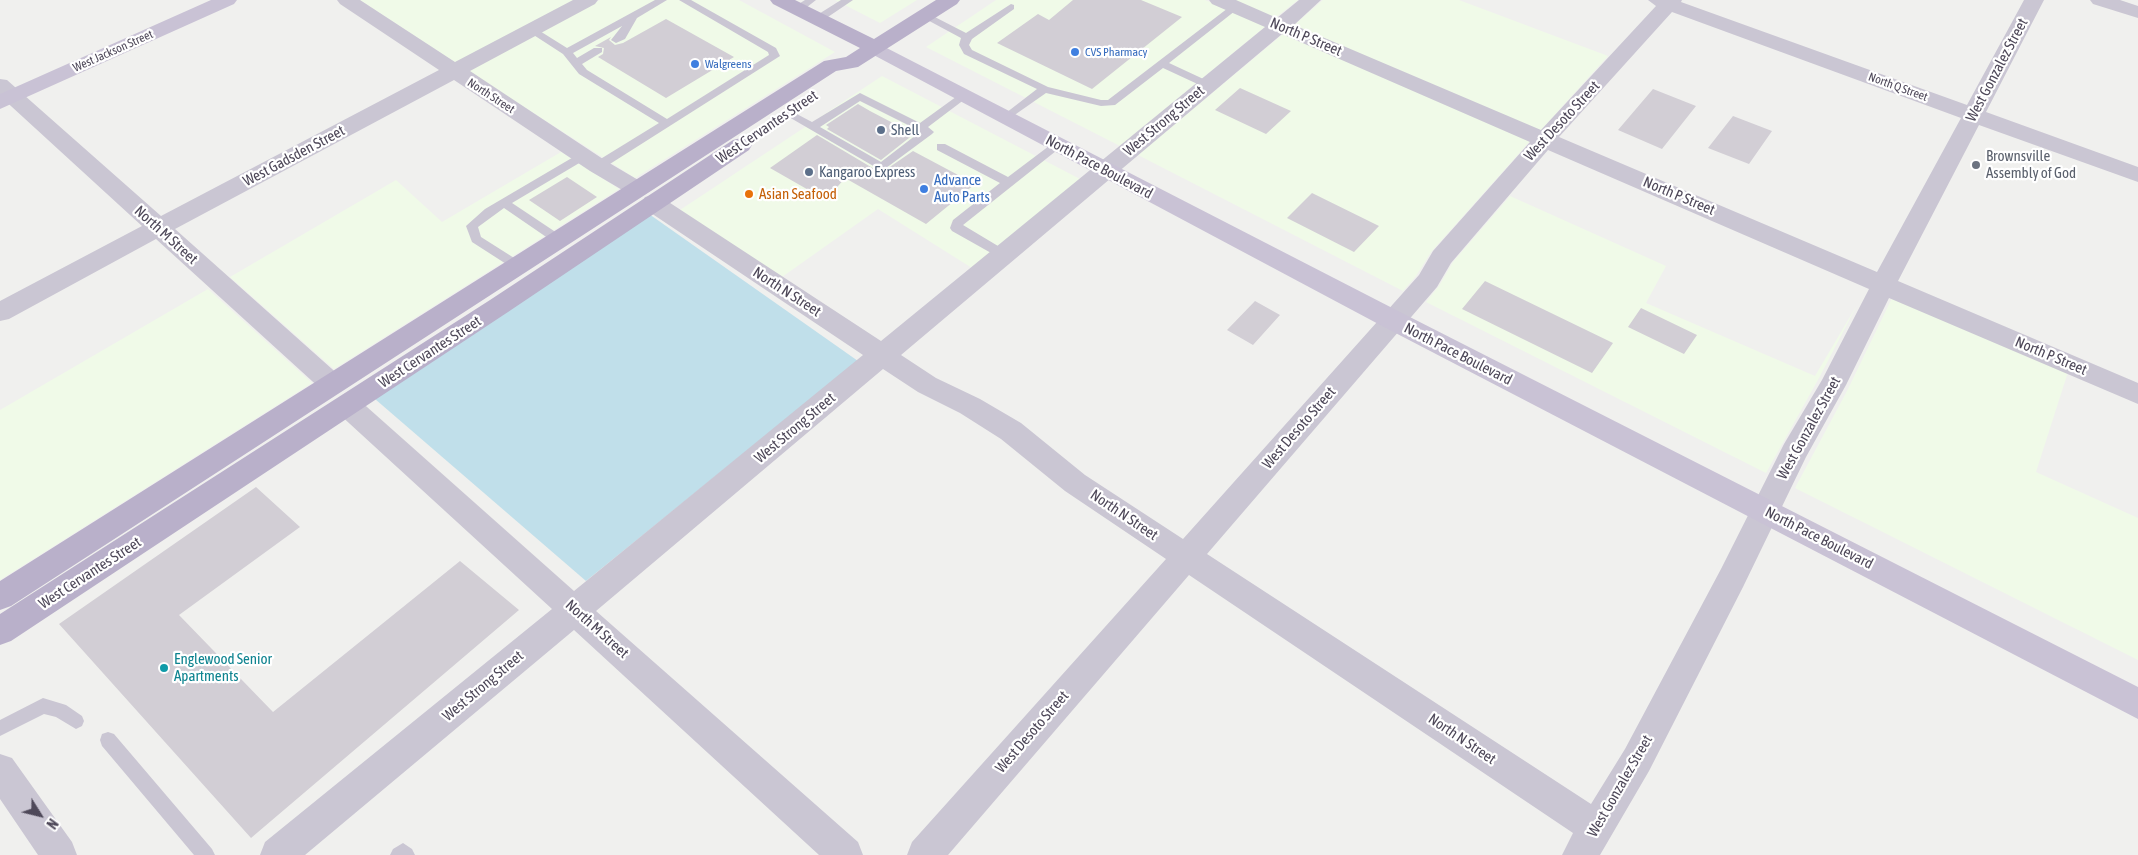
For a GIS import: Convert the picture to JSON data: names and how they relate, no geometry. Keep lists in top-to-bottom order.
{
  "streets": {
    "main road": ["West Jackson Street", "West Cervantes Street", "North Pace Boulevard"],
    "street": [
      "North P Street",
      "West Gonzalez Street",
      "North Q Street",
      "North Street",
      "West Strong Street",
      "West Desoto Street",
      "West Gadsden Street",
      "North M Street",
      "North N Street"
    ]
  },
  "crossings": [
    ["North P Street", "West Gonzalez Street"],
    ["North P Street", "West Strong Street"],
    ["North P Street", "West Desoto Street"],
    ["West Jackson Street", "North M Street"],
    ["West Gonzalez Street", "North Q Street"],
    ["West Gonzalez Street", "North Pace Boulevard"],
    ["West Gonzalez Street", "North N Street"],
    ["North Q Street", "West Desoto Street"],
    ["North Street", "West Cervantes Street"],
    ["North Street", "West Gadsden Street"],
    ["North Street", "North N Street"],
    ["West Strong Street", "North Pace Boulevard"],
    ["West Strong Street", "North M Street"],
    ["West Strong Street", "North N Street"],
    ["West Desoto Street", "North Pace Boulevard"],
    ["West Desoto Street", "North N Street"],
    ["West Cervantes Street", "North Pace Boulevard"],
    ["West Cervantes Street", "North M Street"],
    ["West Cervantes Street", "North N Street"],
    ["West Gadsden Street", "North M Street"]
  ],
  "places": [
    "CVS Pharmacy",
    "Walgreens",
    "Shell",
    "Brownsville Assembly of God",
    "Kangaroo Express",
    "Advance Auto Parts",
    "Asian Seafood",
    "Englewood Senior Apartments"
  ],
  "north": "bottom right"
}
